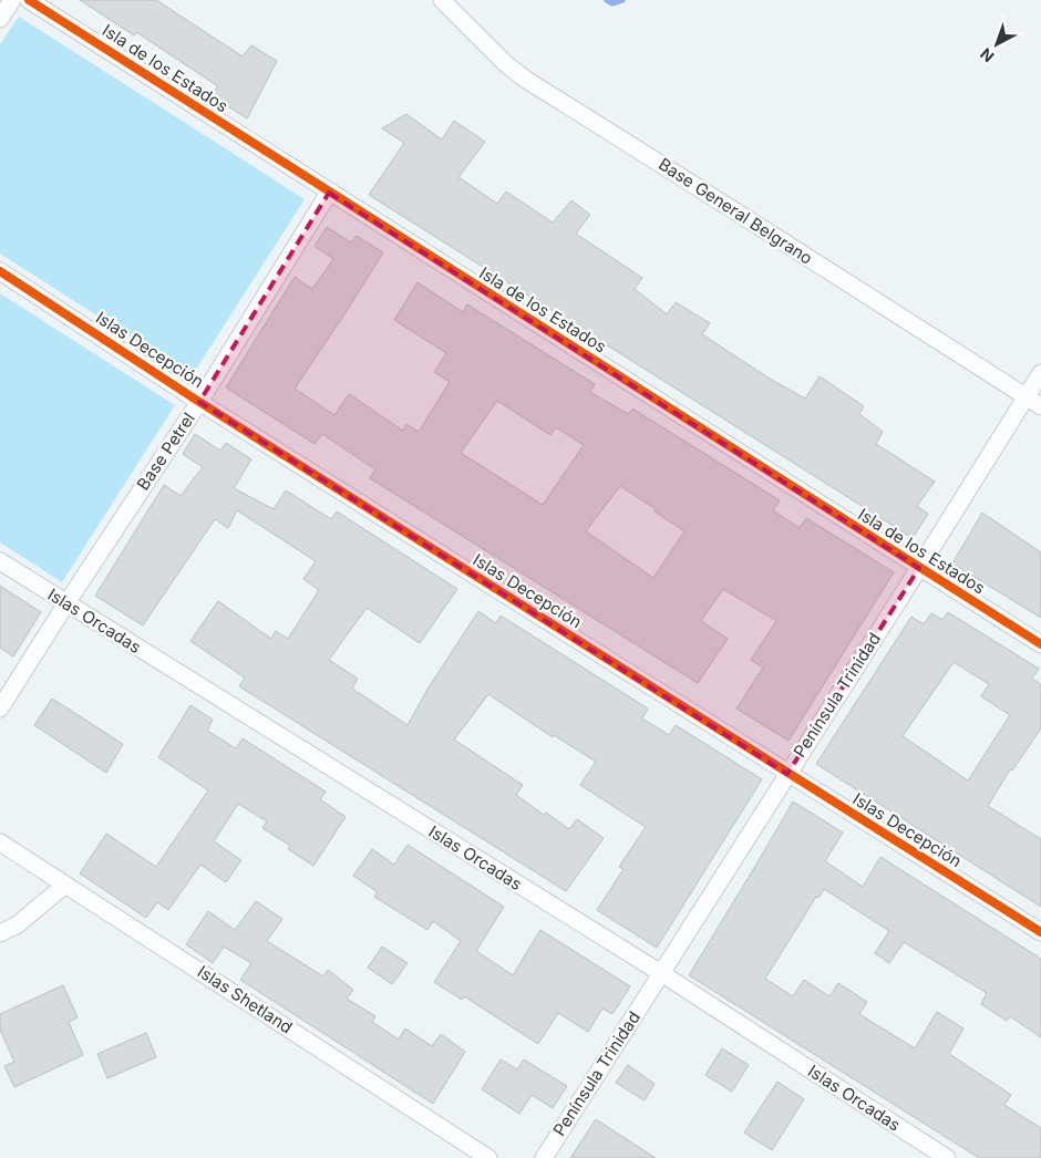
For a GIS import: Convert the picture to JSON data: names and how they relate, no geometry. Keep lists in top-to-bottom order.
{
  "streets": {
    "street": [
      "Isla de los Estados",
      "Base General Belgrano",
      "Islas Decepción",
      "Base Petrel",
      "Islas Orcadas",
      "Península Trinidad",
      "Islas Shetland"
    ]
  },
  "crossings": [
    ["Isla de los Estados", "Base Petrel"],
    ["Isla de los Estados", "Península Trinidad"],
    ["Base General Belgrano", "Península Trinidad"],
    ["Islas Decepción", "Base Petrel"],
    ["Islas Decepción", "Península Trinidad"],
    ["Base Petrel", "Islas Orcadas"],
    ["Islas Orcadas", "Península Trinidad"]
  ],
  "north": "bottom left"
}
